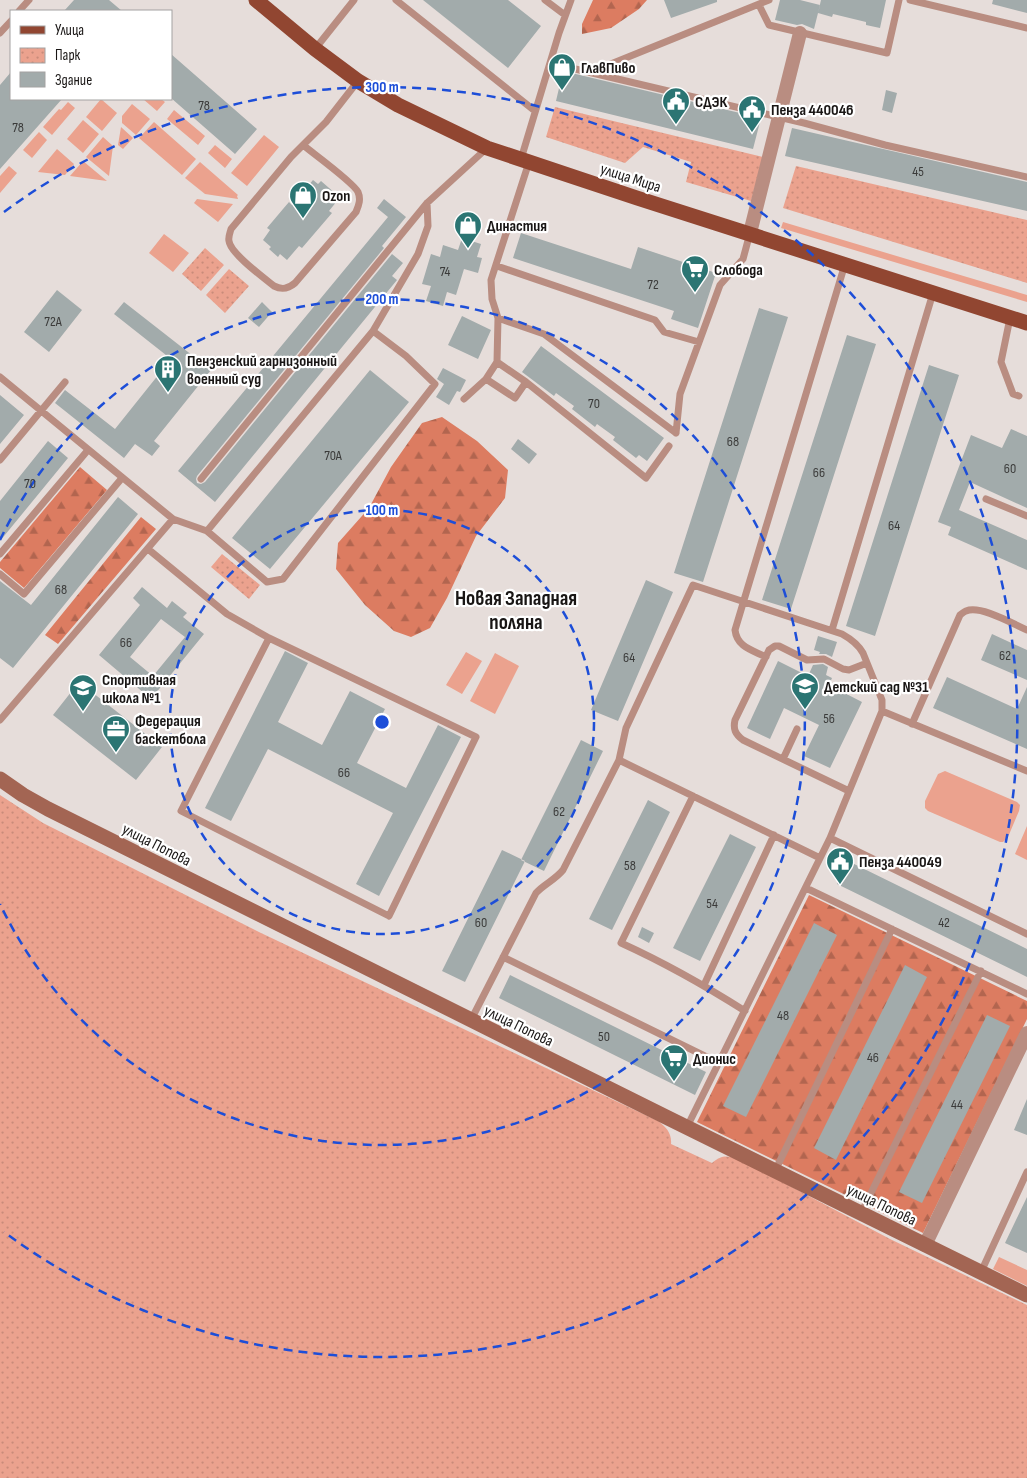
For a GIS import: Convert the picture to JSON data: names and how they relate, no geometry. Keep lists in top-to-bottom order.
{
  "streets": {
    "main road": ["улица Мира"],
    "street": ["улица Попова"]
  },
  "districts": ["Новая Западная поляна"],
  "places": {
    "shop": ["ГлавПиво", "Ozon", "Династия"],
    "public building": ["СДЭК", "Пенза 440046", "Пенза 440049"],
    "supermarket": ["Слобода", "Дионис"],
    "building": ["Пензенский гарнизонный военный суд"],
    "school or university": ["Детский сад №31", "Спортивная школа №1"],
    "office": ["Федерация баскетбола"]
  },
  "house_numbers": [
    "78",
    "78",
    "45",
    "74",
    "72",
    "72А",
    "70",
    "68",
    "70А",
    "60",
    "66",
    "70",
    "64",
    "68",
    "66",
    "62",
    "64",
    "56",
    "66",
    "62",
    "58",
    "54",
    "60",
    "42",
    "48",
    "50",
    "46",
    "44"
  ],
  "legend": ["Улица", "Парк", "Здание"],
  "rings": ["300 m", "200 m", "100 m"]
}
